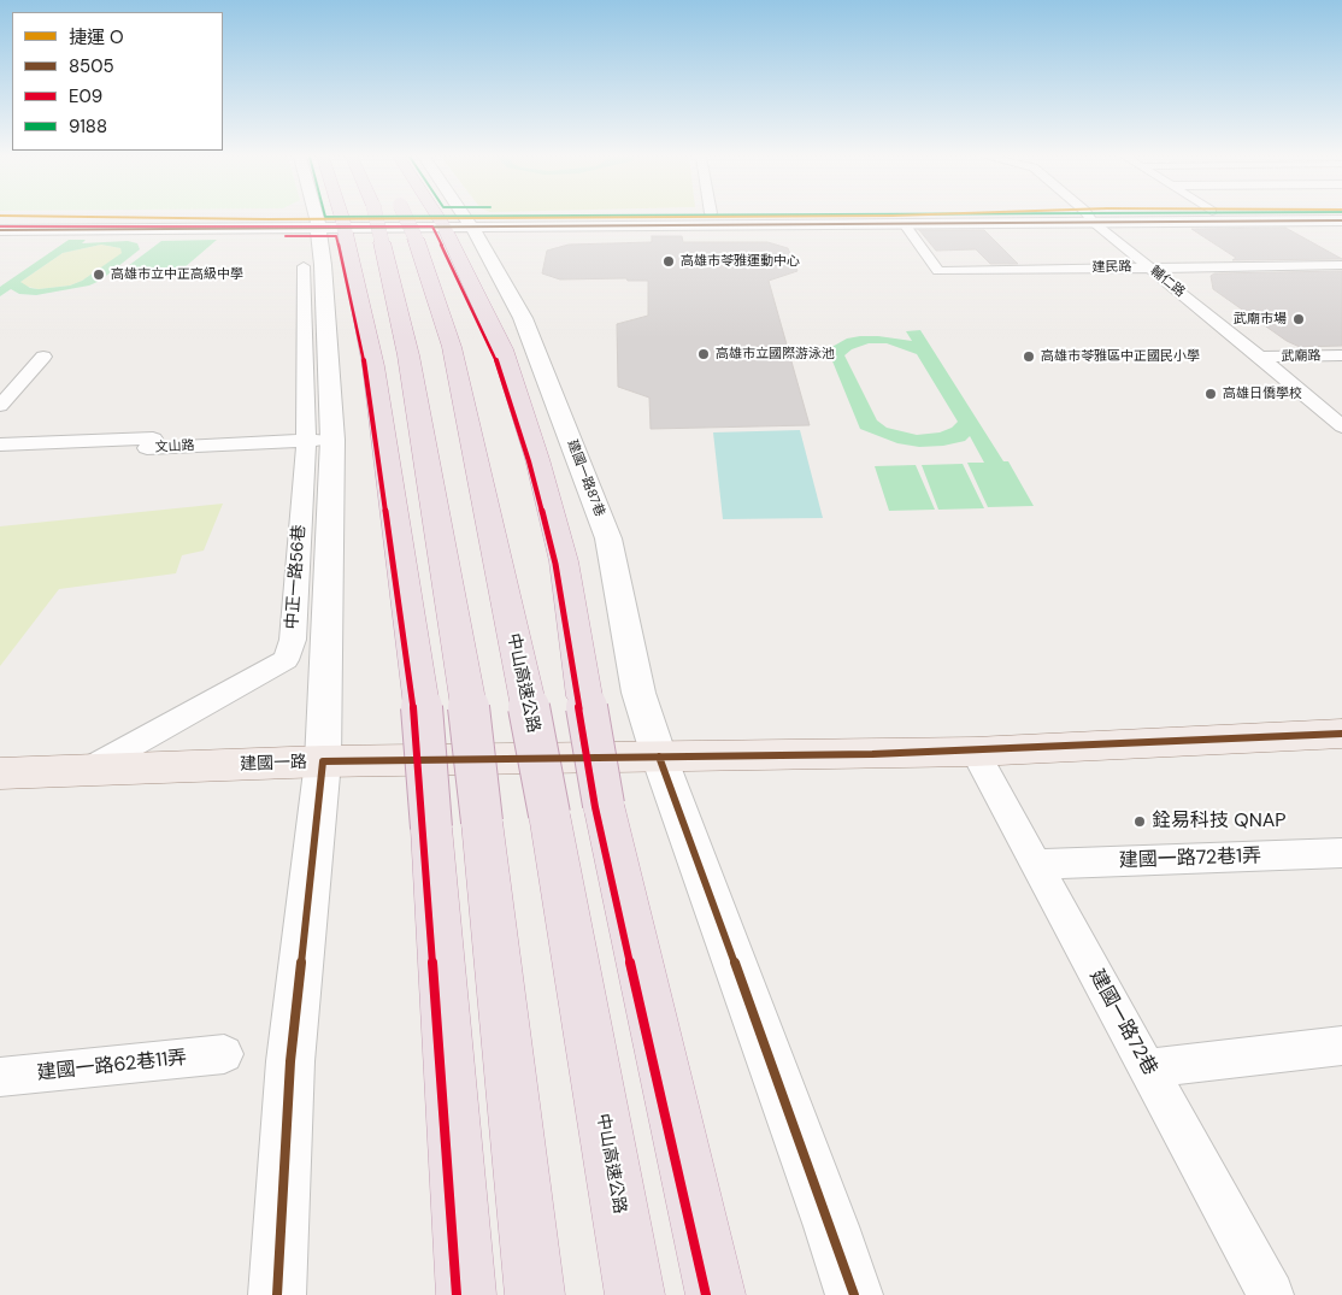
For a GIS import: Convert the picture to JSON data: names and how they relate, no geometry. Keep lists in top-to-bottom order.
{
  "streets": {
    "highway": ["中山高速公路"],
    "main road": ["建國一路"],
    "street": [
      "建民路",
      "輔仁路",
      "武廟路",
      "文山路",
      "建國一路87巷",
      "中正一路56巷",
      "建國一路72巷1弄",
      "建國一路72巷",
      "建國一路62巷11弄"
    ]
  },
  "crossings": [
    ["建民路", "輔仁路"],
    ["輔仁路", "武廟路"],
    ["文山路", "中正一路56巷"],
    ["建國一路87巷", "建國一路"],
    ["中正一路56巷", "建國一路"],
    ["建國一路", "建國一路72巷"],
    ["建國一路72巷1弄", "建國一路72巷"]
  ],
  "places": [
    "高雄市苓雅運動中心",
    "高雄市立中正高級中學",
    "武廟市場",
    "高雄市立國際游泳池",
    "高雄市苓雅區中正國民小學",
    "高雄日僑學校",
    "銓易科技 QNAP"
  ],
  "lines": ["metro line O", "transit line 8505", "transit line E09"],
  "legend": [
    "捷運 O",
    "8505",
    "E09",
    "9188"
  ]
}
